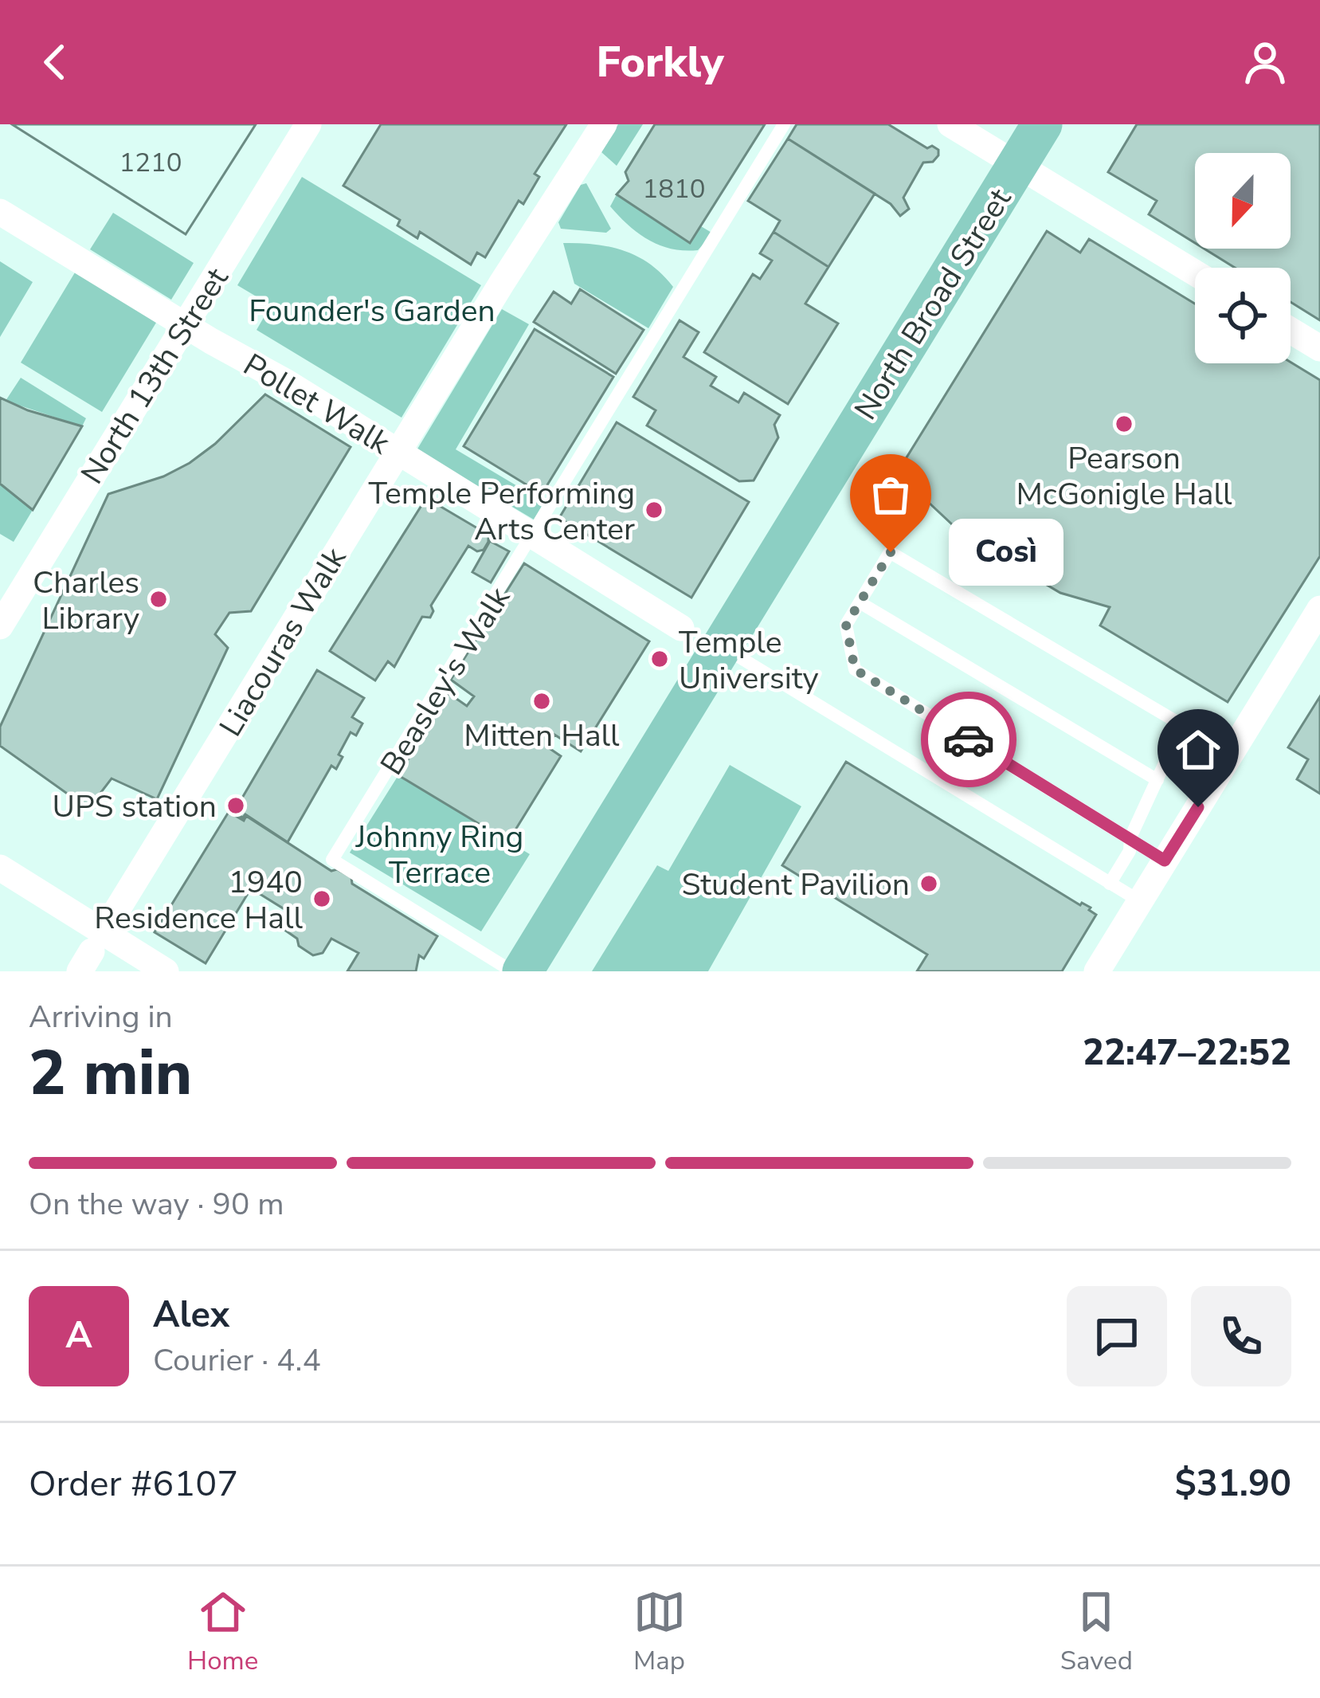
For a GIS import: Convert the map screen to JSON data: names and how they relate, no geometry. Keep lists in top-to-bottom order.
{
  "streets": {
    "main road": ["North Broad Street"],
    "street": ["North 13th Street", "Pollet Walk", "Liacouras Walk"],
    "lane": ["Beasley's Walk"]
  },
  "crossings": [
    ["North 13th Street", "Pollet Walk"],
    ["Pollet Walk", "Liacouras Walk"],
    ["Pollet Walk", "Beasley's Walk"]
  ],
  "parks": ["Founder's Garden", "Johnny Ring Terrace"],
  "places": [
    "Pearson McGonigle Hall",
    "Temple Performing Arts Center",
    "Così",
    "Charles Library",
    "Temple University",
    "Mitten Hall",
    "UPS station",
    "Student Pavilion",
    "1940 Residence Hall"
  ],
  "house_numbers": ["1210", "1810"],
  "north": "bottom",
  "page": {
    "header": "Forkly",
    "bubble": "Così",
    "heading": ["2 min", "Arriving in", "22:47–22:52"],
    "panel": [
      "Alex",
      "Courier · 4.4",
      "Order #6107",
      "$31.90"
    ],
    "bar": "On the way · 90 m",
    "round": "A",
    "tabs": ["Home", "Map", "Saved"]
  }
}
